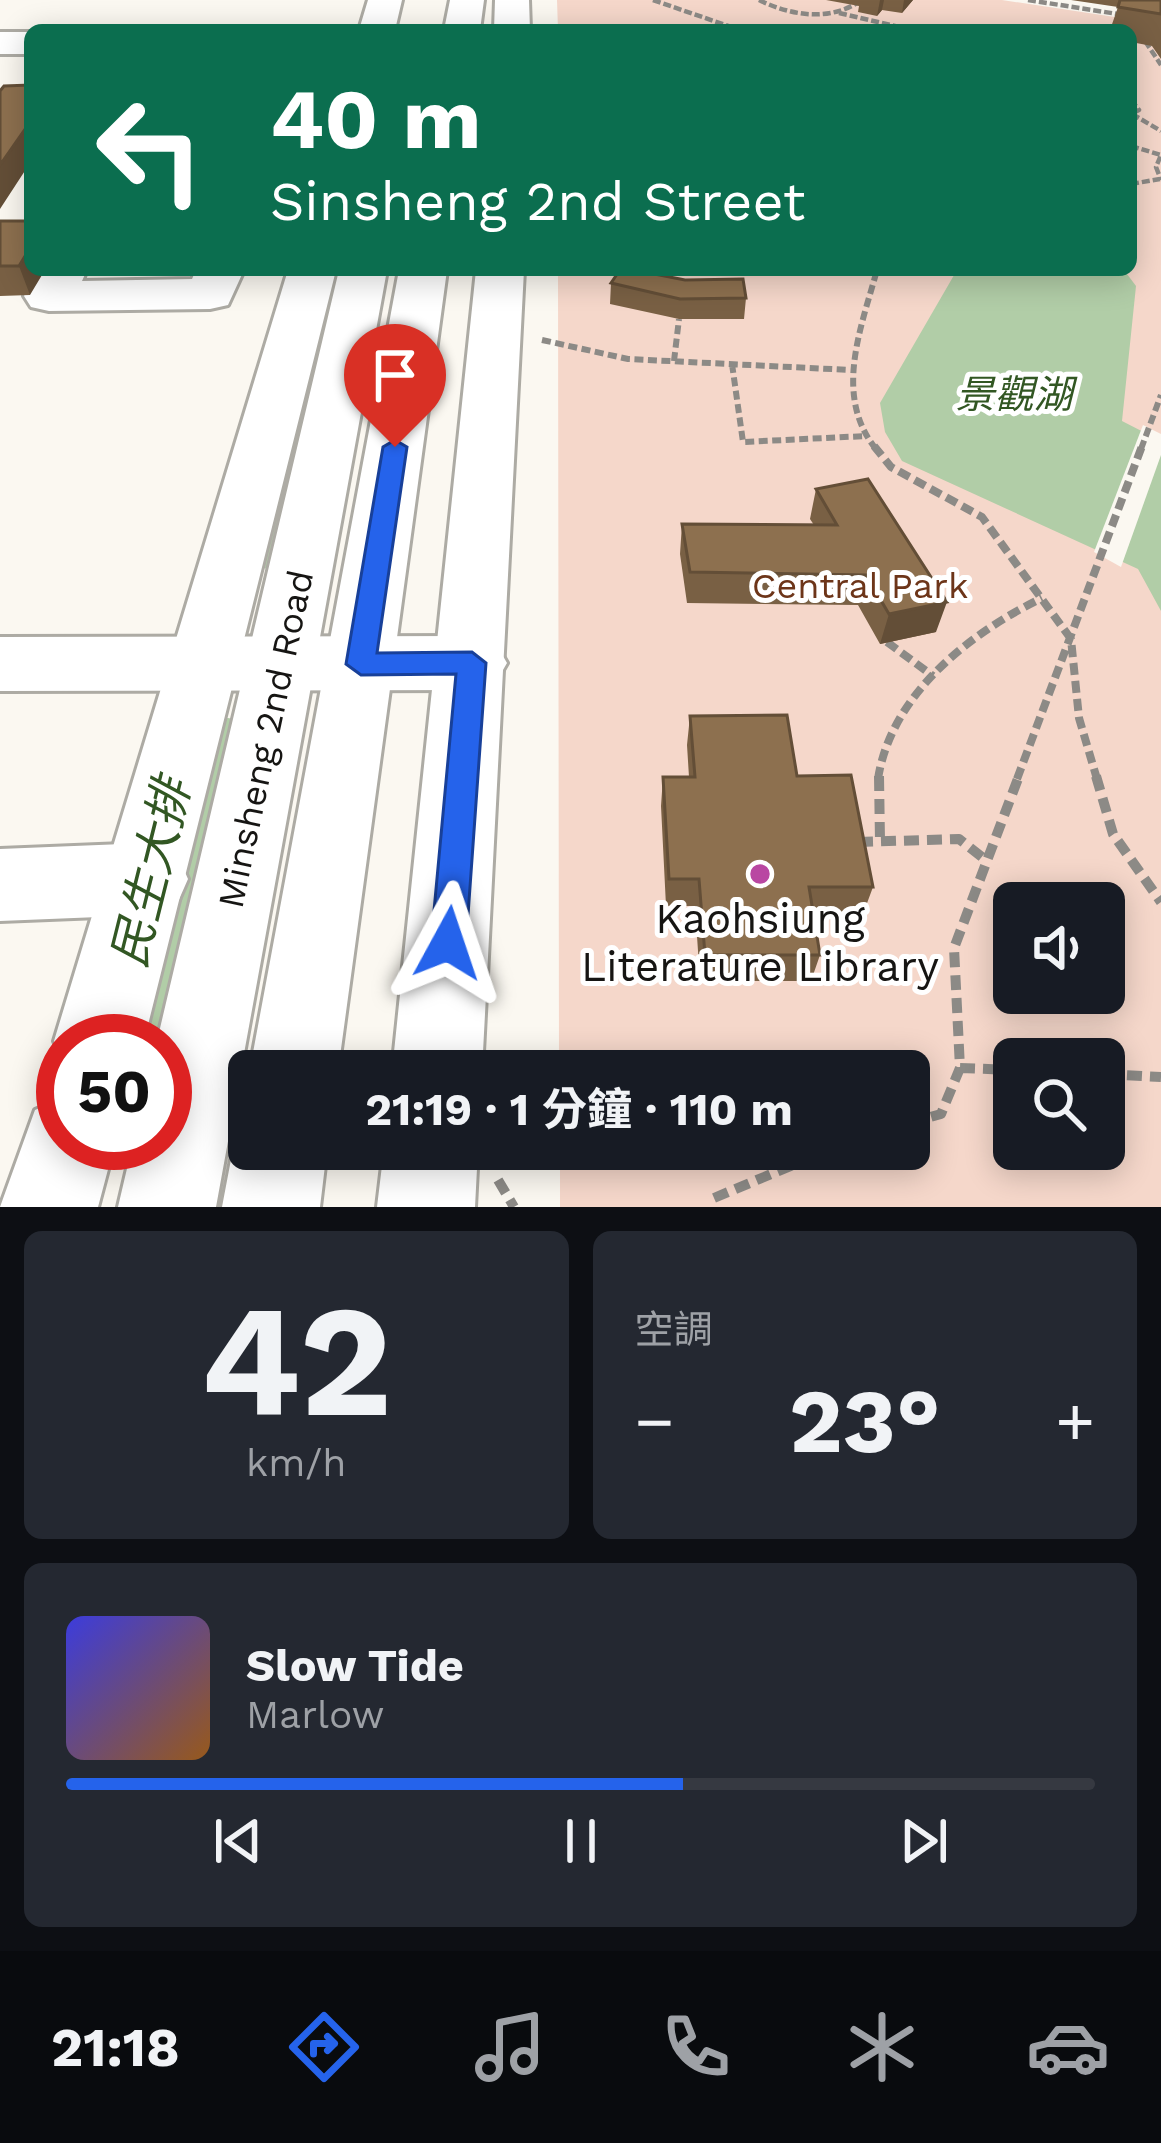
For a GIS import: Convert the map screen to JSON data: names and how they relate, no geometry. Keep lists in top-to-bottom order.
{
  "streets": {
    "main road": ["Minsheng 2nd Road"]
  },
  "water": ["景觀湖", "民生大排"],
  "parks": ["Central Park"],
  "places": ["Kaohsiung Literature Library"],
  "page": {
    "turn": ["40 m", "Sinsheng 2nd Street"],
    "limit": "50",
    "trip": "21:19 · 1 分鐘 · 110 m",
    "tile": [
      ["42", "km/h"],
      "空調"
    ],
    "heat": ["−", "23°", "+"],
    "song": ["Slow Tide", "Marlow"],
    "tabs": "21:18"
  }
}
